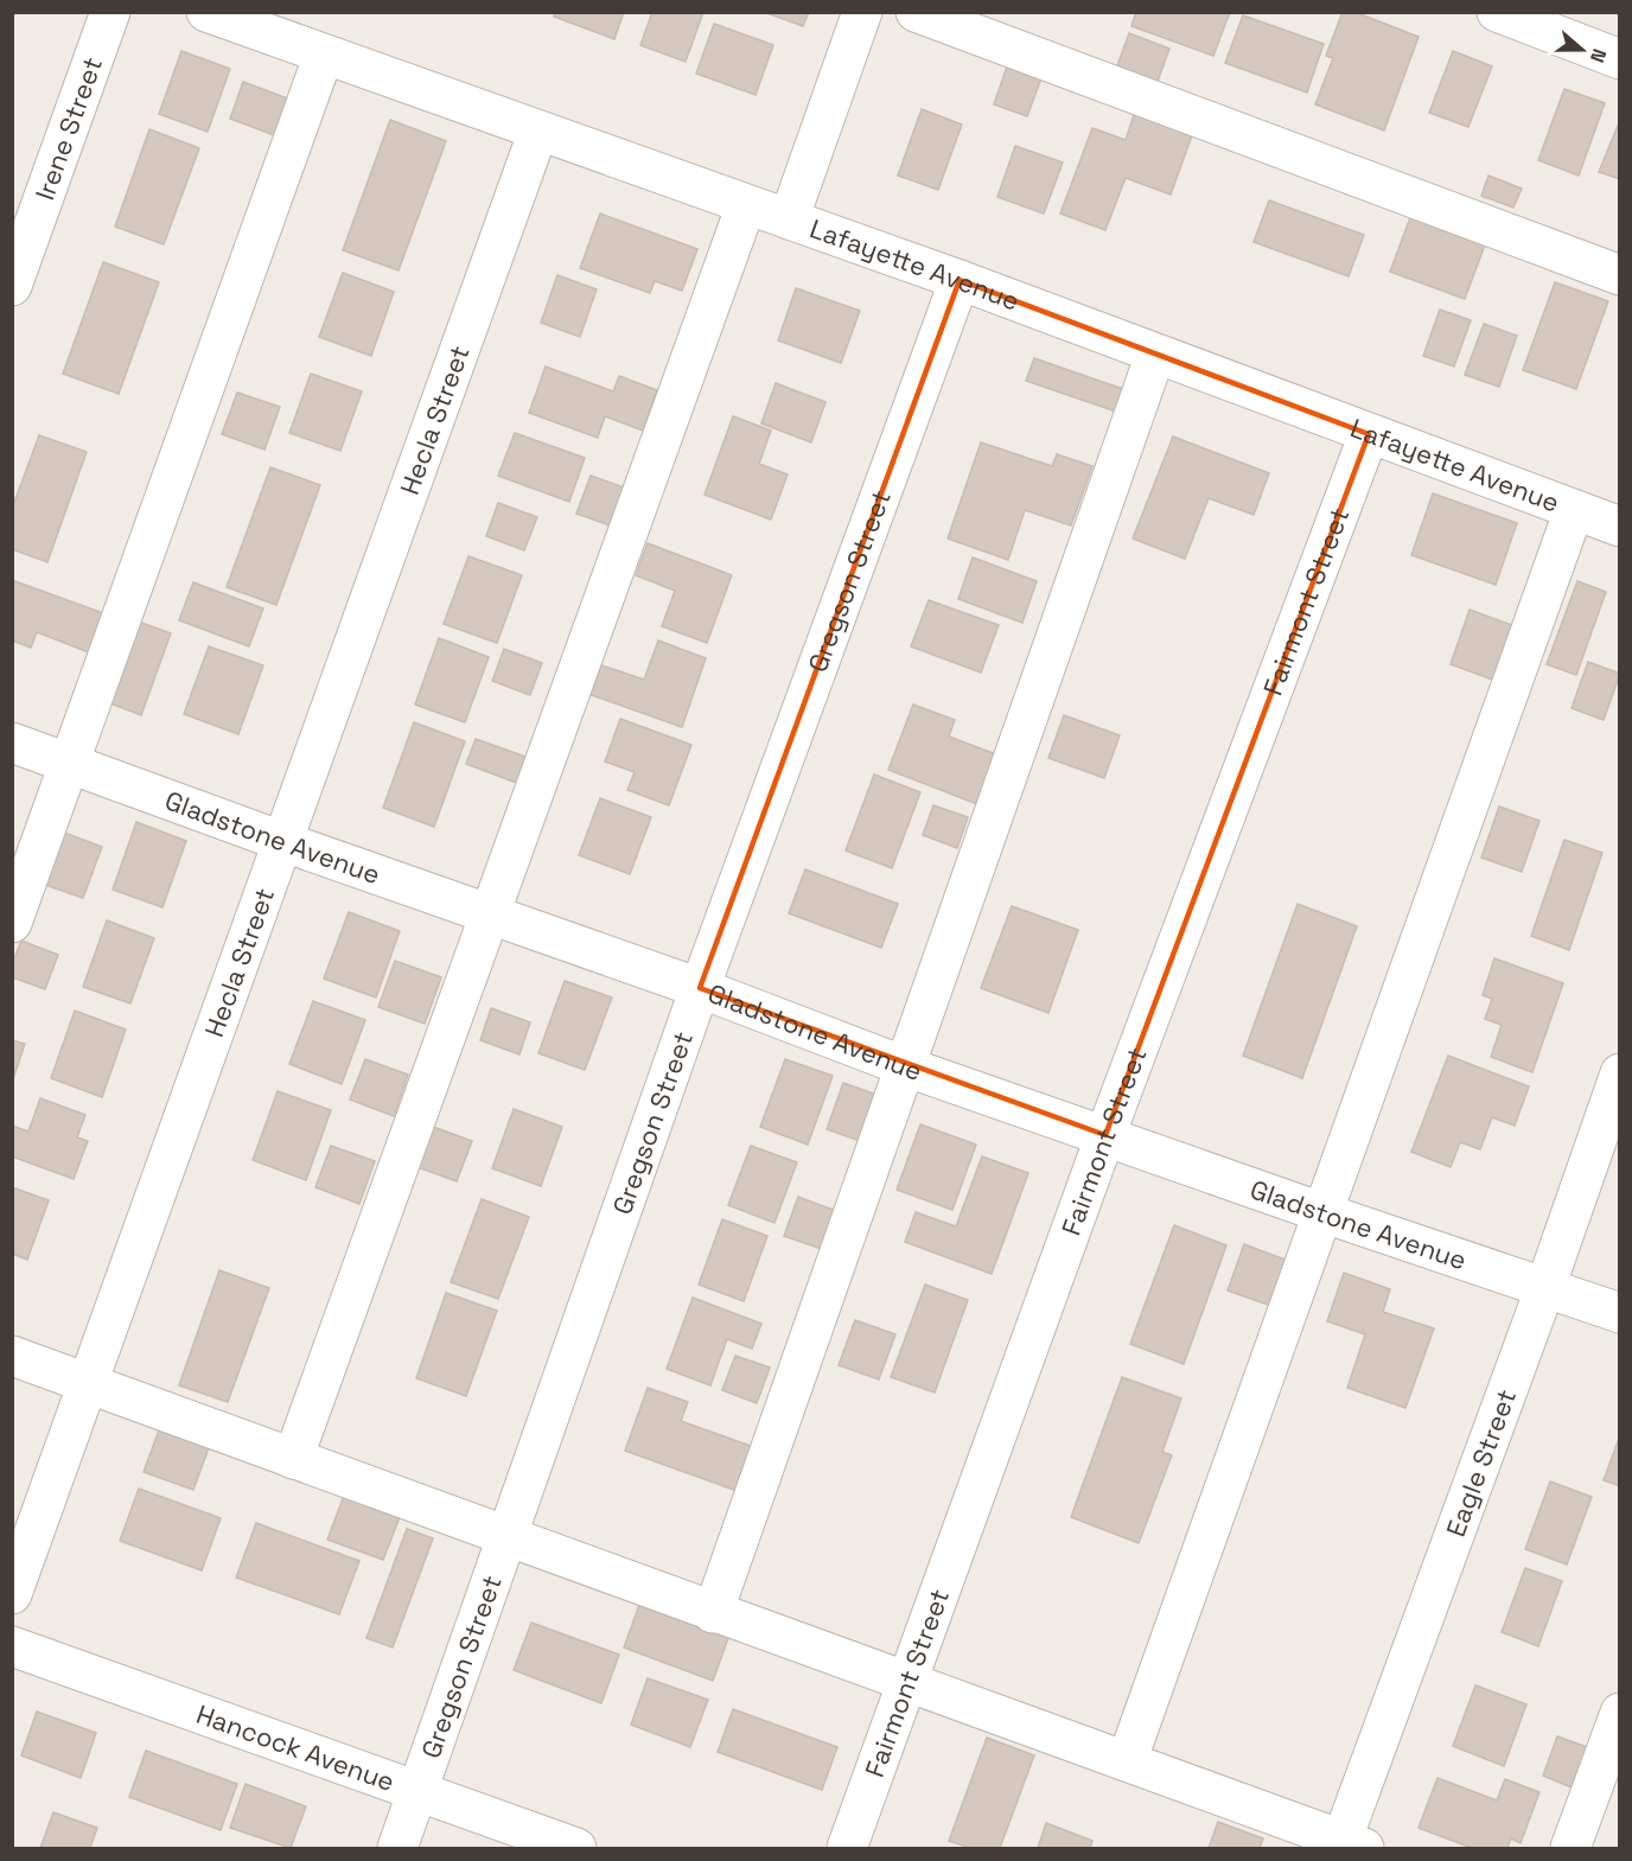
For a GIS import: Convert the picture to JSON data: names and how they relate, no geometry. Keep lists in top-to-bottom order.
{
  "streets": {
    "street": [
      "Irene Street",
      "Lafayette Avenue",
      "Hecla Street",
      "Gregson Street",
      "Fairmont Street",
      "Gladstone Avenue",
      "Eagle Street",
      "Hancock Avenue"
    ]
  },
  "crossings": [
    ["Lafayette Avenue", "Hecla Street"],
    ["Lafayette Avenue", "Gregson Street"],
    ["Lafayette Avenue", "Fairmont Street"],
    ["Hecla Street", "Gladstone Avenue"],
    ["Gregson Street", "Gladstone Avenue"],
    ["Gregson Street", "Hancock Avenue"],
    ["Fairmont Street", "Gladstone Avenue"],
    ["Gladstone Avenue", "Eagle Street"]
  ],
  "north": "right"
}
